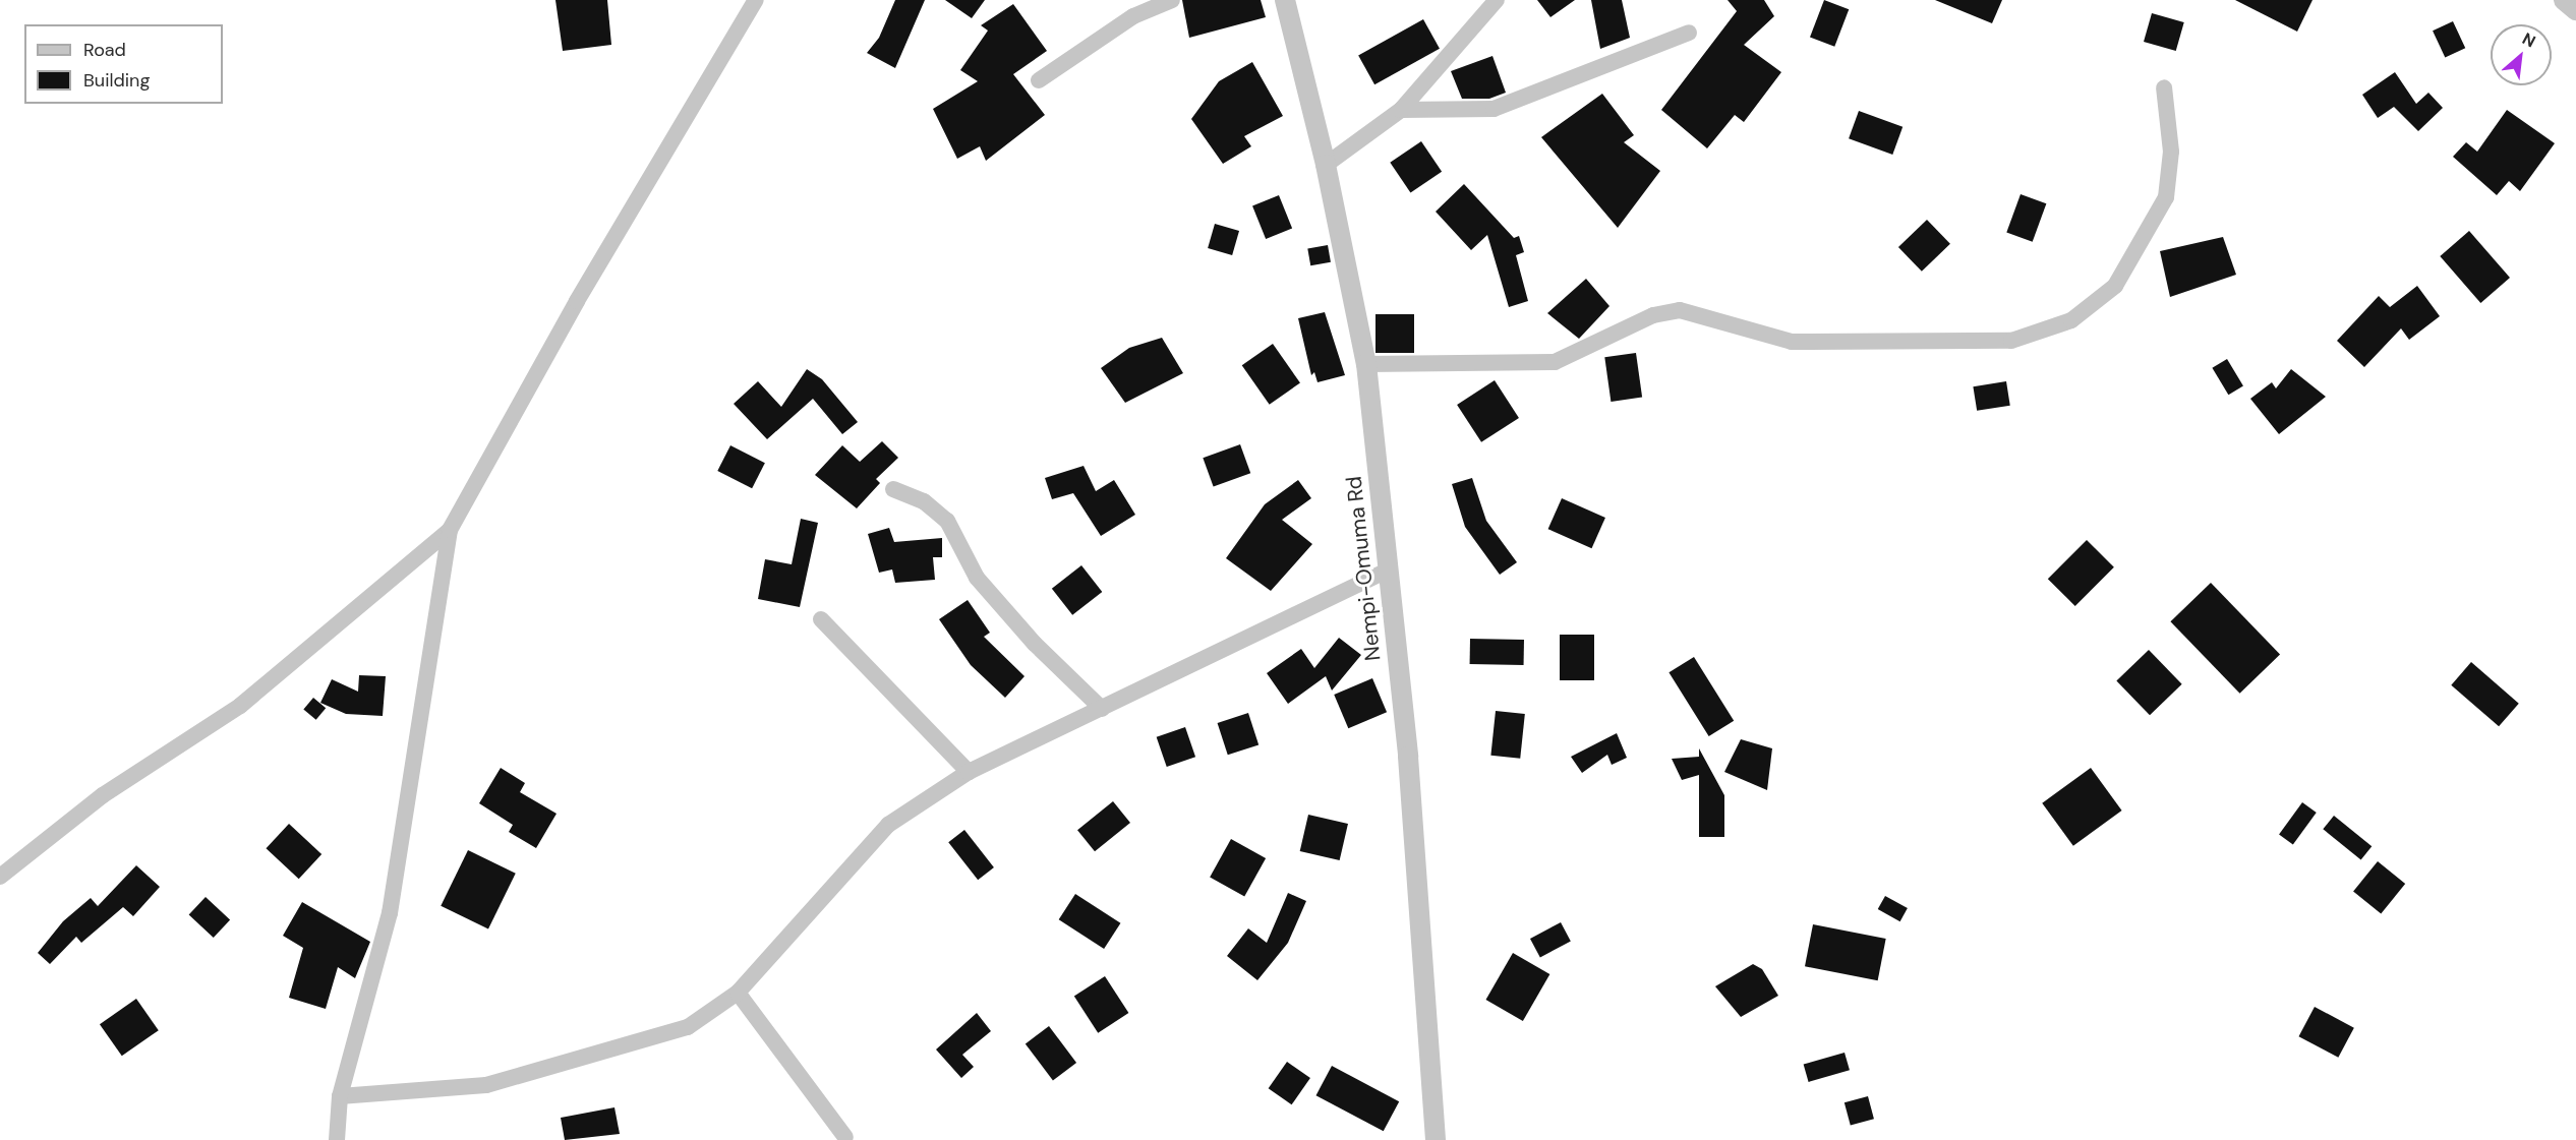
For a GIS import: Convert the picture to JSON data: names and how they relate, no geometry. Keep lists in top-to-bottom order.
{
  "streets": {
    "street": ["Nempi-Omuma Rd"]
  },
  "legend": ["Road", "Building"],
  "north": "top right"
}
